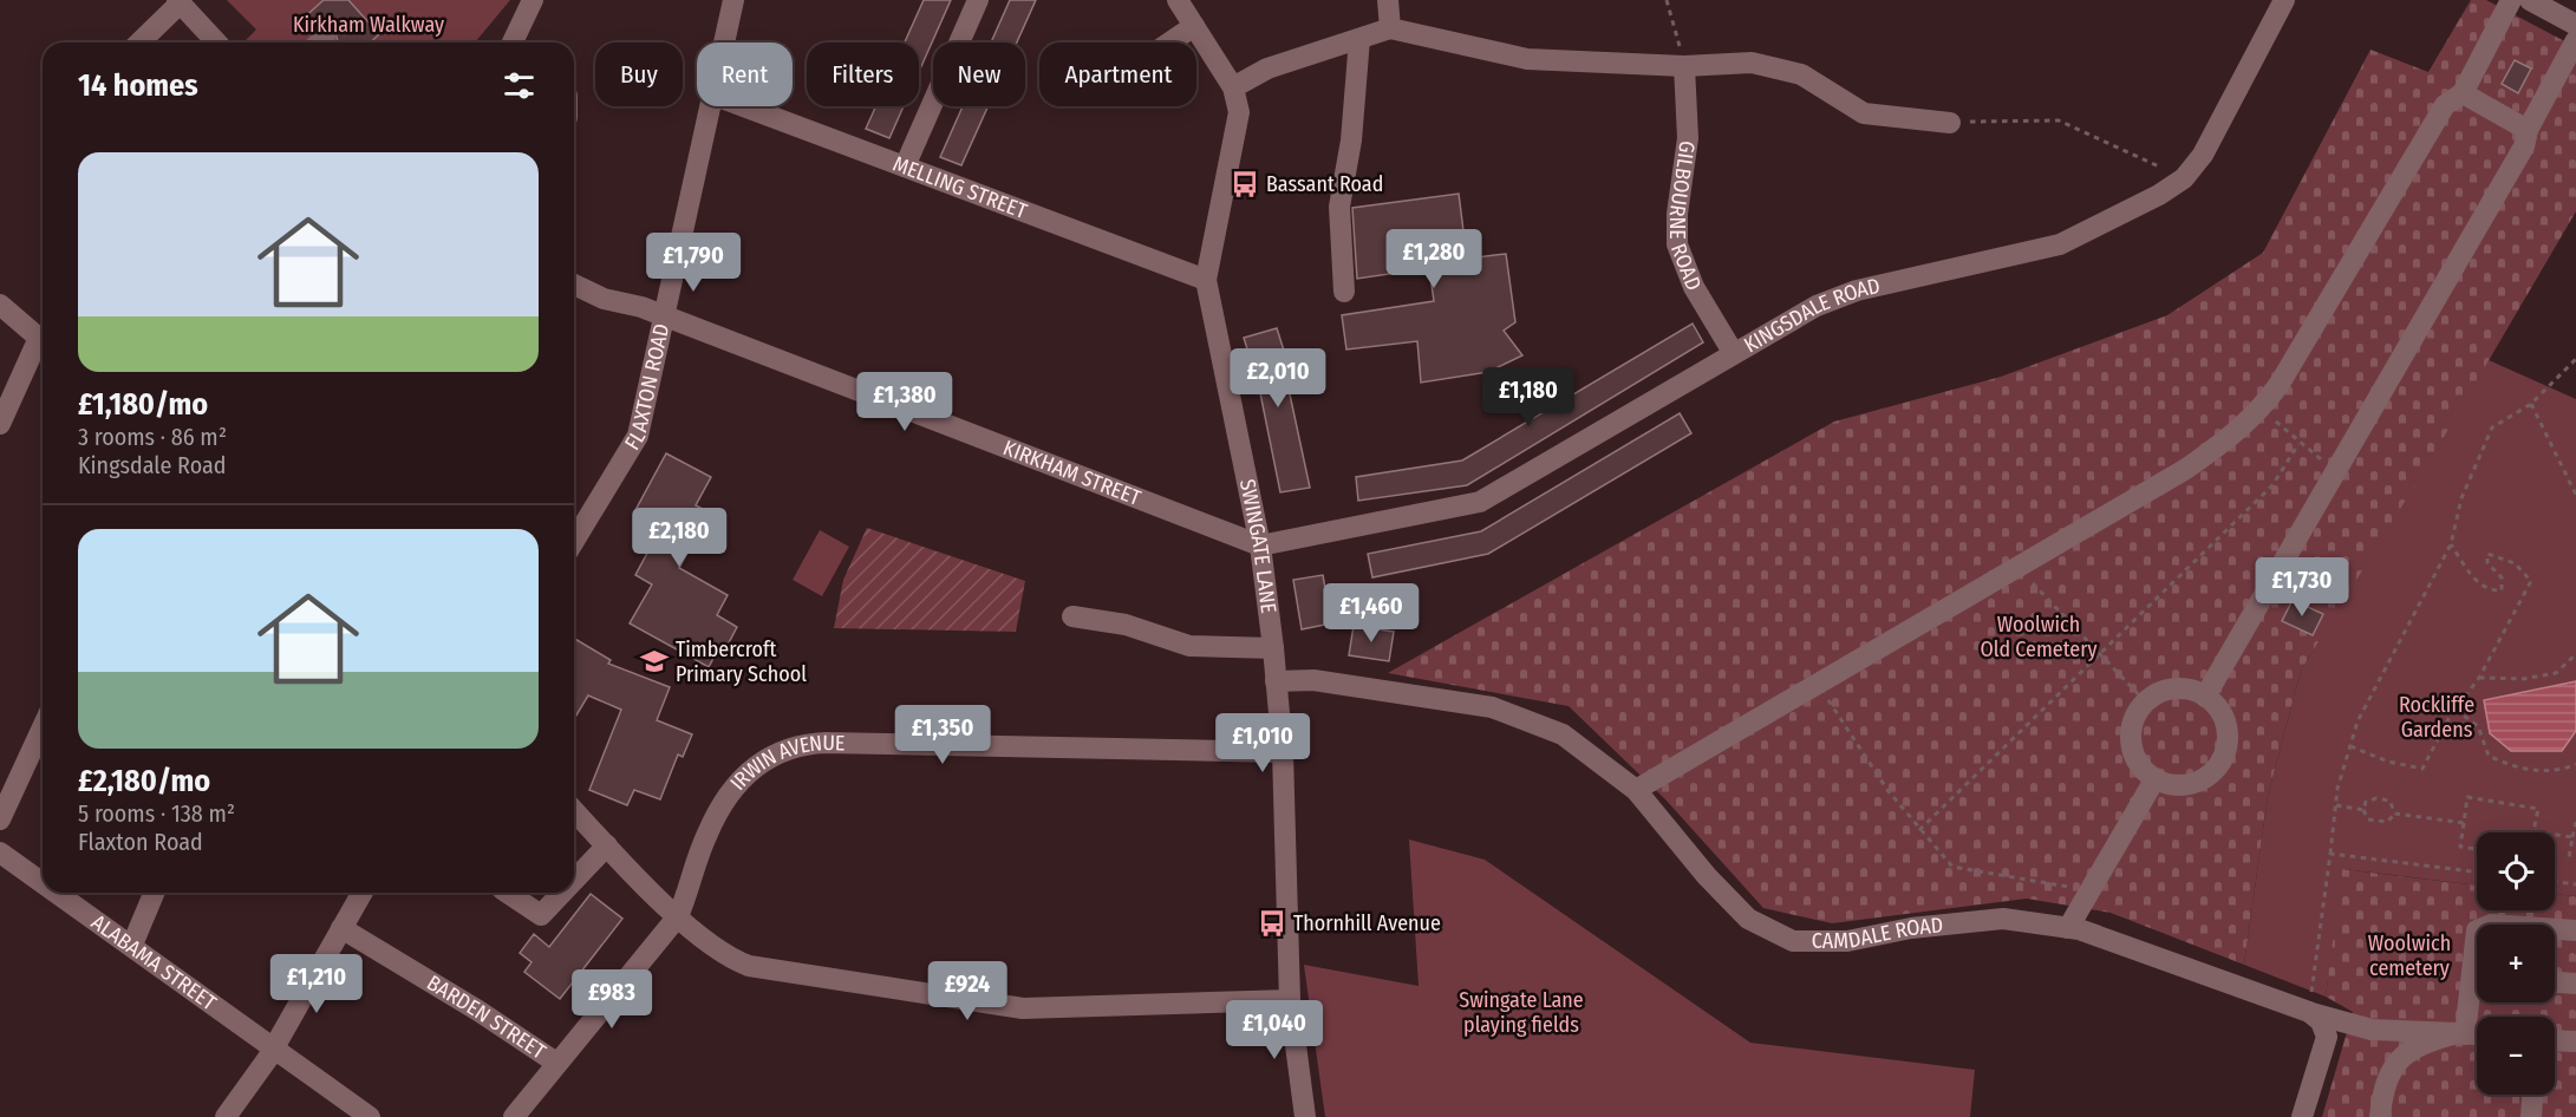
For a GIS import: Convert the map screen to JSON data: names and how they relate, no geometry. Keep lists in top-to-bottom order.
{
  "streets": {
    "street": [
      "MELLING STREET",
      "GILBOURNE ROAD",
      "KINGSDALE ROAD",
      "FLAXTON ROAD",
      "KIRKHAM STREET",
      "SWINGATE LANE",
      "IRWIN AVENUE",
      "CAMDALE ROAD",
      "ALABAMA STREET",
      "BARDEN STREET"
    ]
  },
  "crossings": [
    ["MELLING STREET", "SWINGATE LANE"],
    ["GILBOURNE ROAD", "KINGSDALE ROAD"],
    ["KINGSDALE ROAD", "KIRKHAM STREET"],
    ["KINGSDALE ROAD", "SWINGATE LANE"],
    ["FLAXTON ROAD", "KIRKHAM STREET"],
    ["KIRKHAM STREET", "SWINGATE LANE"],
    ["SWINGATE LANE", "IRWIN AVENUE"],
    ["SWINGATE LANE", "CAMDALE ROAD"],
    ["IRWIN AVENUE", "BARDEN STREET"]
  ],
  "parks": [
    "Kirkham Walkway",
    "Woolwich Old Cemetery",
    "Rockliffe Gardens",
    "Woolwich cemetery",
    "Swingate Lane playing fields"
  ],
  "places": {
    "bus stop": ["Bassant Road", "Thornhill Avenue"],
    "school or university": ["Timbercroft Primary School"]
  },
  "page": {
    "chip": [
      "Buy",
      "Rent",
      "Filters",
      "New",
      "Apartment"
    ],
    "heading": "14 homes",
    "list": [
      {
        "name": "£1,180/mo",
        "note": "3 rooms · 86 m² · Kingsdale Road"
      },
      {
        "name": "£2,180/mo",
        "note": "5 rooms · 138 m² · Flaxton Road"
      }
    ],
    "price": [
      "£1,280",
      "£1,790",
      "£2,010",
      "£1,180",
      "£1,380",
      "£2,180",
      "£1,730",
      "£1,460",
      "£1,350",
      "£1,010",
      "£1,210",
      "£924",
      "£983",
      "£1,040"
    ],
    "map_buttons": ["+", "−"]
  }
}
